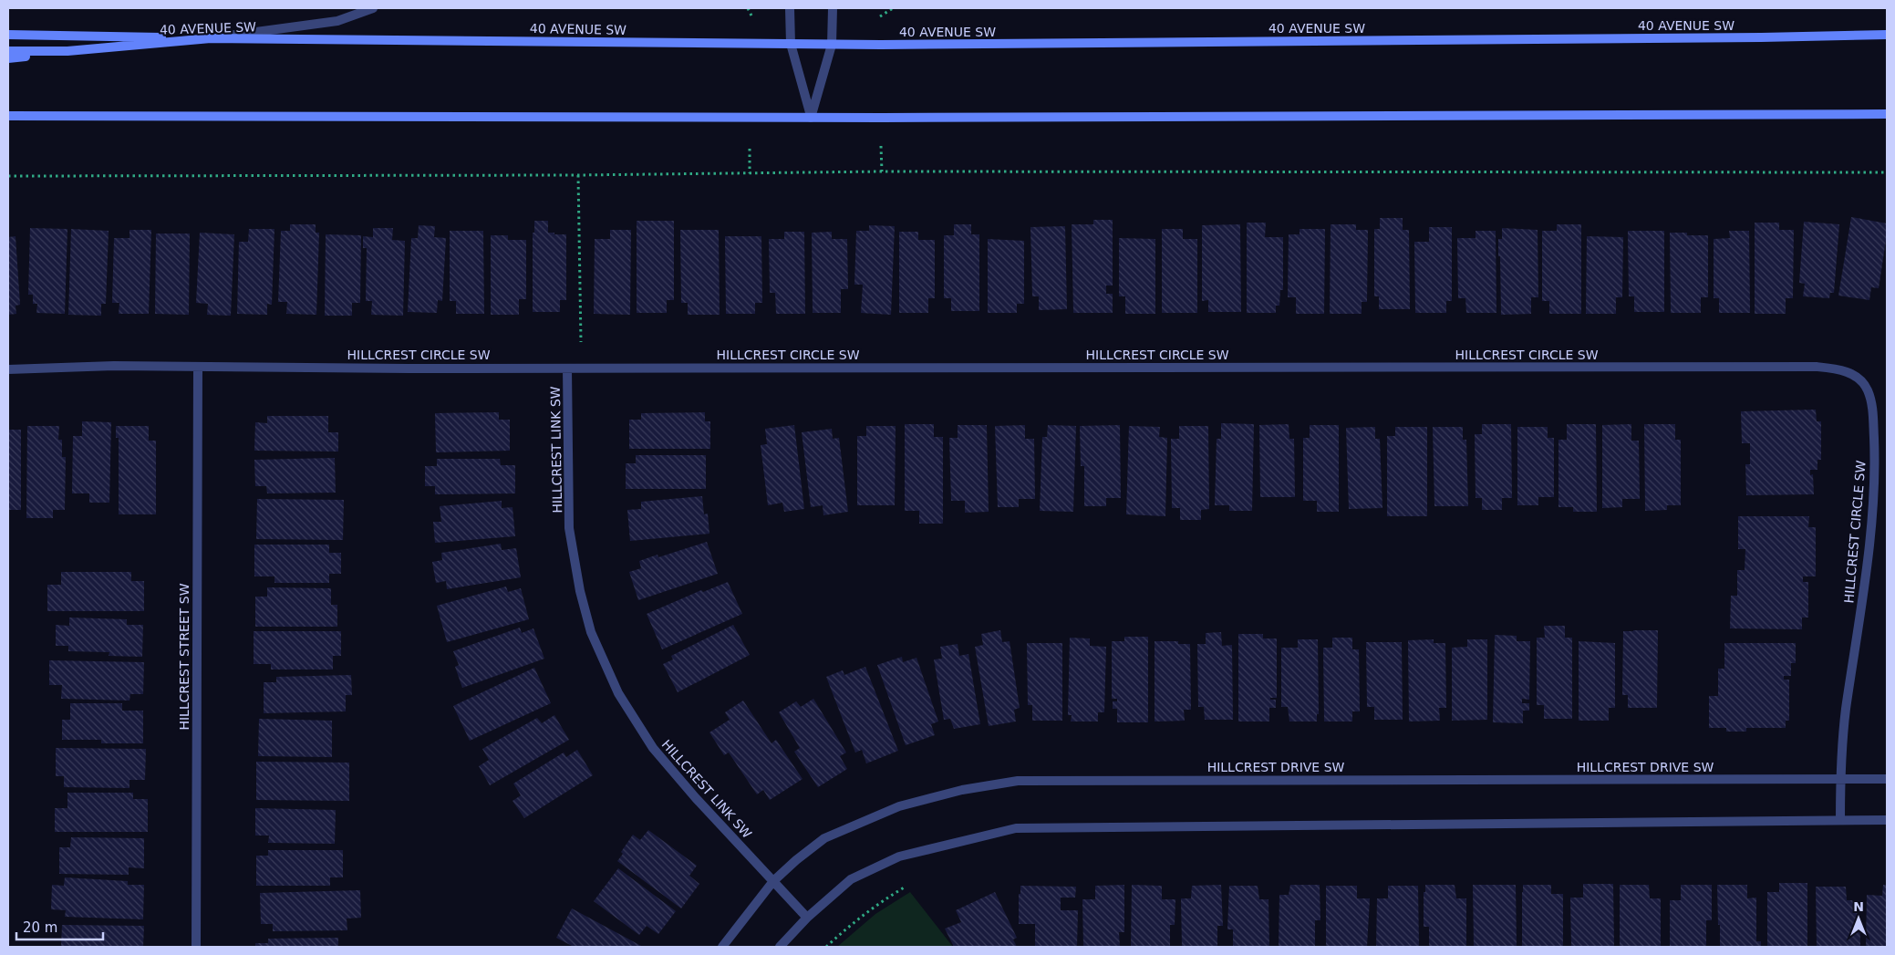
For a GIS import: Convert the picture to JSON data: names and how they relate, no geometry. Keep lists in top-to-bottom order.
{
  "streets": {
    "main road": ["40 AVENUE SW"],
    "street": [
      "HILLCREST CIRCLE SW",
      "HILLCREST LINK SW",
      "HILLCREST STREET SW",
      "HILLCREST DRIVE SW"
    ]
  },
  "crossings": [
    ["HILLCREST CIRCLE SW", "HILLCREST LINK SW"],
    ["HILLCREST CIRCLE SW", "HILLCREST STREET SW"],
    ["HILLCREST CIRCLE SW", "HILLCREST DRIVE SW"],
    ["HILLCREST LINK SW", "HILLCREST DRIVE SW"]
  ],
  "scale_bar": "20 m",
  "north": "top"
}
